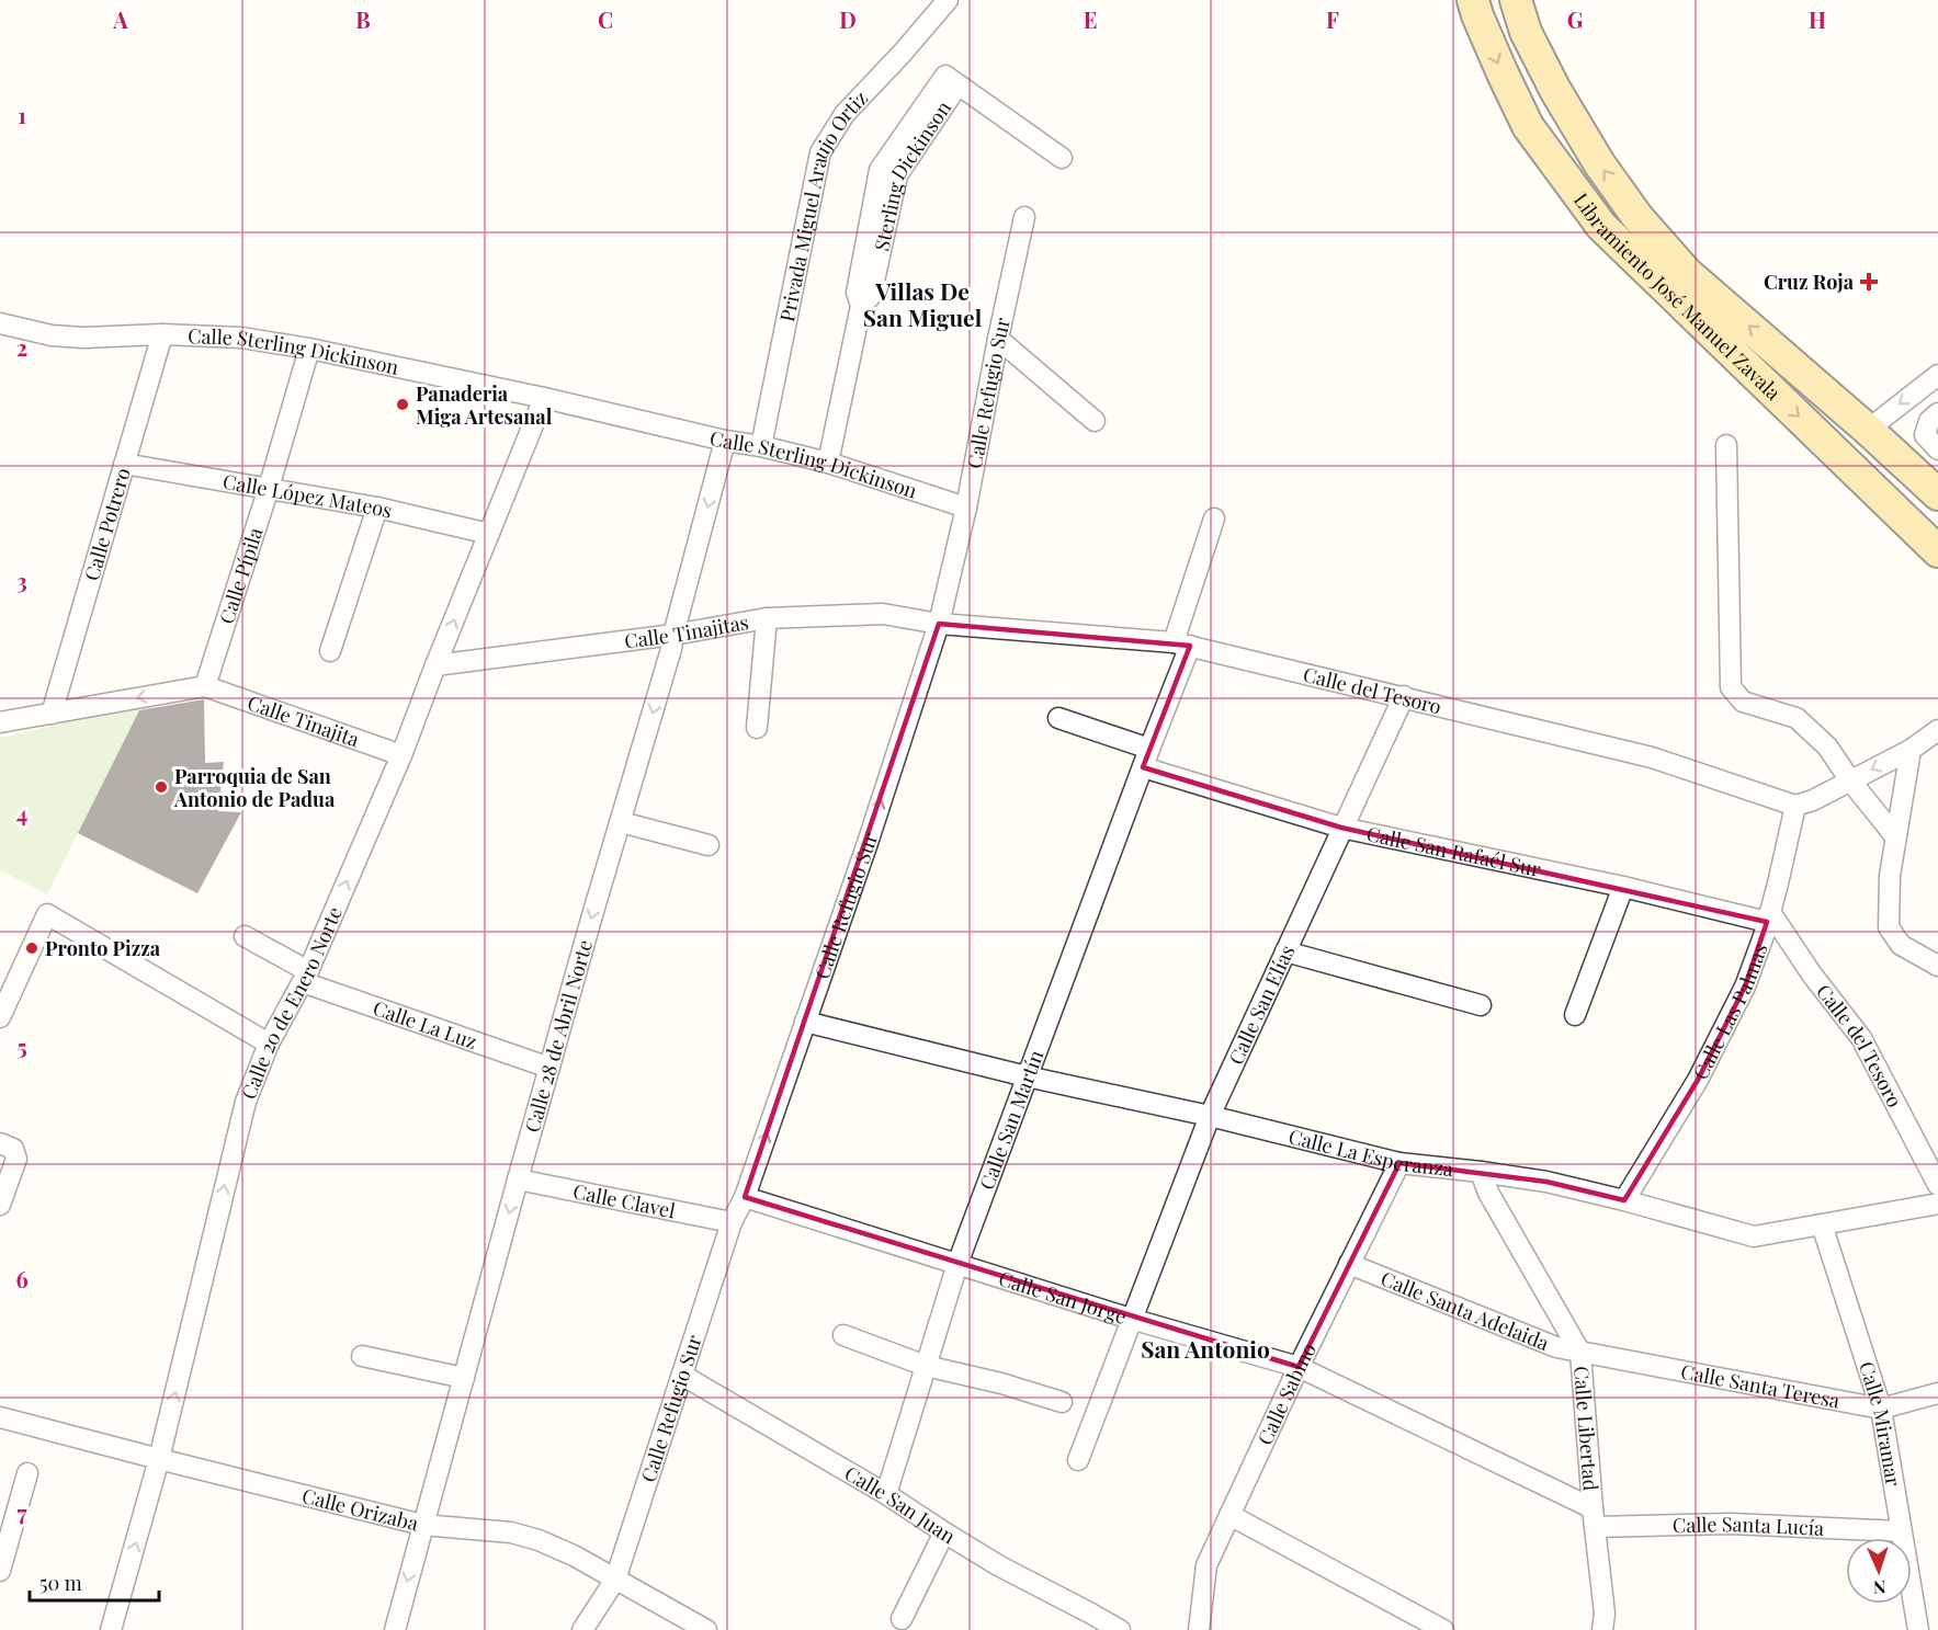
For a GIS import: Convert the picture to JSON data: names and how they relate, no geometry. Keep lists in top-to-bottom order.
{
  "streets": {
    "main road": ["Libramiento José Manuel Zavala"],
    "street": [
      "Sterling Dickinson",
      "Privada Miguel Araujo Ortiz",
      "Calle Sterling Dickinson",
      "Calle Refugio Sur",
      "Calle López Mateos",
      "Calle Potrero",
      "Calle Pípila",
      "Calle Tinajitas",
      "Calle del Tesoro",
      "Calle Tinajita",
      "Calle San Rafaél Sur",
      "Calle 20 de Enero Norte",
      "Calle San Elías",
      "Calle Las Palmas",
      "Calle La Luz",
      "Calle 28 de Abril Norte",
      "Calle San Martín",
      "Calle La Esperanza",
      "Calle Clavel",
      "Calle San Jorge",
      "Calle Santa Adelaida",
      "Calle Santa Teresa",
      "Calle Sabino",
      "Calle Miramar",
      "Calle Libertad",
      "Calle San Juan",
      "Calle Orizaba",
      "Calle Santa Lucía"
    ]
  },
  "crossings": [
    ["Sterling Dickinson", "Calle Sterling Dickinson"],
    ["Privada Miguel Araujo Ortiz", "Calle Sterling Dickinson"],
    ["Calle Sterling Dickinson", "Calle Refugio Sur"],
    ["Calle Sterling Dickinson", "Calle Potrero"],
    ["Calle Sterling Dickinson", "Calle Pípila"],
    ["Calle Sterling Dickinson", "Calle 20 de Enero Norte"],
    ["Calle Sterling Dickinson", "Calle 28 de Abril Norte"],
    ["Calle Refugio Sur", "Calle Tinajitas"],
    ["Calle Refugio Sur", "Calle del Tesoro"],
    ["Calle Refugio Sur", "Calle La Esperanza"],
    ["Calle Refugio Sur", "Calle Clavel"],
    ["Calle Refugio Sur", "Calle San Jorge"],
    ["Calle Refugio Sur", "Calle San Juan"],
    ["Calle Refugio Sur", "Calle Orizaba"],
    ["Calle López Mateos", "Calle Potrero"],
    ["Calle López Mateos", "Calle Pípila"],
    ["Calle López Mateos", "Calle 20 de Enero Norte"],
    ["Calle Pípila", "Calle Tinajita"],
    ["Calle Tinajitas", "Calle del Tesoro"],
    ["Calle Tinajitas", "Calle 20 de Enero Norte"],
    ["Calle Tinajitas", "Calle 28 de Abril Norte"],
    ["Calle del Tesoro", "Calle San Rafaél Sur"],
    ["Calle del Tesoro", "Calle San Elías"],
    ["Calle del Tesoro", "Calle Las Palmas"],
    ["Calle del Tesoro", "Calle San Martín"],
    ["Calle Tinajita", "Calle 20 de Enero Norte"],
    ["Calle San Rafaél Sur", "Calle San Elías"],
    ["Calle San Rafaél Sur", "Calle Las Palmas"],
    ["Calle San Rafaél Sur", "Calle San Martín"],
    ["Calle 20 de Enero Norte", "Calle La Luz"],
    ["Calle 20 de Enero Norte", "Calle Orizaba"],
    ["Calle San Elías", "Calle La Esperanza"],
    ["Calle San Elías", "Calle San Jorge"],
    ["Calle Las Palmas", "Calle La Esperanza"],
    ["Calle La Luz", "Calle 28 de Abril Norte"],
    ["Calle 28 de Abril Norte", "Calle Clavel"],
    ["Calle 28 de Abril Norte", "Calle Orizaba"],
    ["Calle San Martín", "Calle La Esperanza"],
    ["Calle San Martín", "Calle San Jorge"],
    ["Calle San Martín", "Calle San Juan"],
    ["Calle La Esperanza", "Calle Sabino"],
    ["Calle La Esperanza", "Calle Miramar"],
    ["Calle La Esperanza", "Calle Libertad"],
    ["Calle San Jorge", "Calle Sabino"],
    ["Calle San Jorge", "Calle Libertad"],
    ["Calle San Jorge", "Calle Santa Lucía"],
    ["Calle Santa Adelaida", "Calle Santa Teresa"],
    ["Calle Santa Adelaida", "Calle Sabino"],
    ["Calle Santa Adelaida", "Calle Libertad"],
    ["Calle Santa Teresa", "Calle Miramar"],
    ["Calle Santa Teresa", "Calle Libertad"],
    ["Calle Miramar", "Calle Santa Lucía"],
    ["Calle Libertad", "Calle Santa Lucía"]
  ],
  "one_way": ["Calle Refugio Sur", "Calle 20 de Enero Norte", "Calle 28 de Abril Norte"],
  "districts": ["Villas De San Miguel", "San Antonio"],
  "places": {
    "health": ["Cruz Roja"],
    "other": ["Panaderia Miga Artesanal", "Parroquia de San Antonio de Padua", "Pronto Pizza"]
  },
  "scale_bar": "50 m",
  "north": "bottom",
  "grid": {
    "columns": [
      "A",
      "B",
      "C",
      "D",
      "E",
      "F",
      "G",
      "H"
    ],
    "rows": [
      "1",
      "2",
      "3",
      "4",
      "5",
      "6",
      "7"
    ]
  }
}
